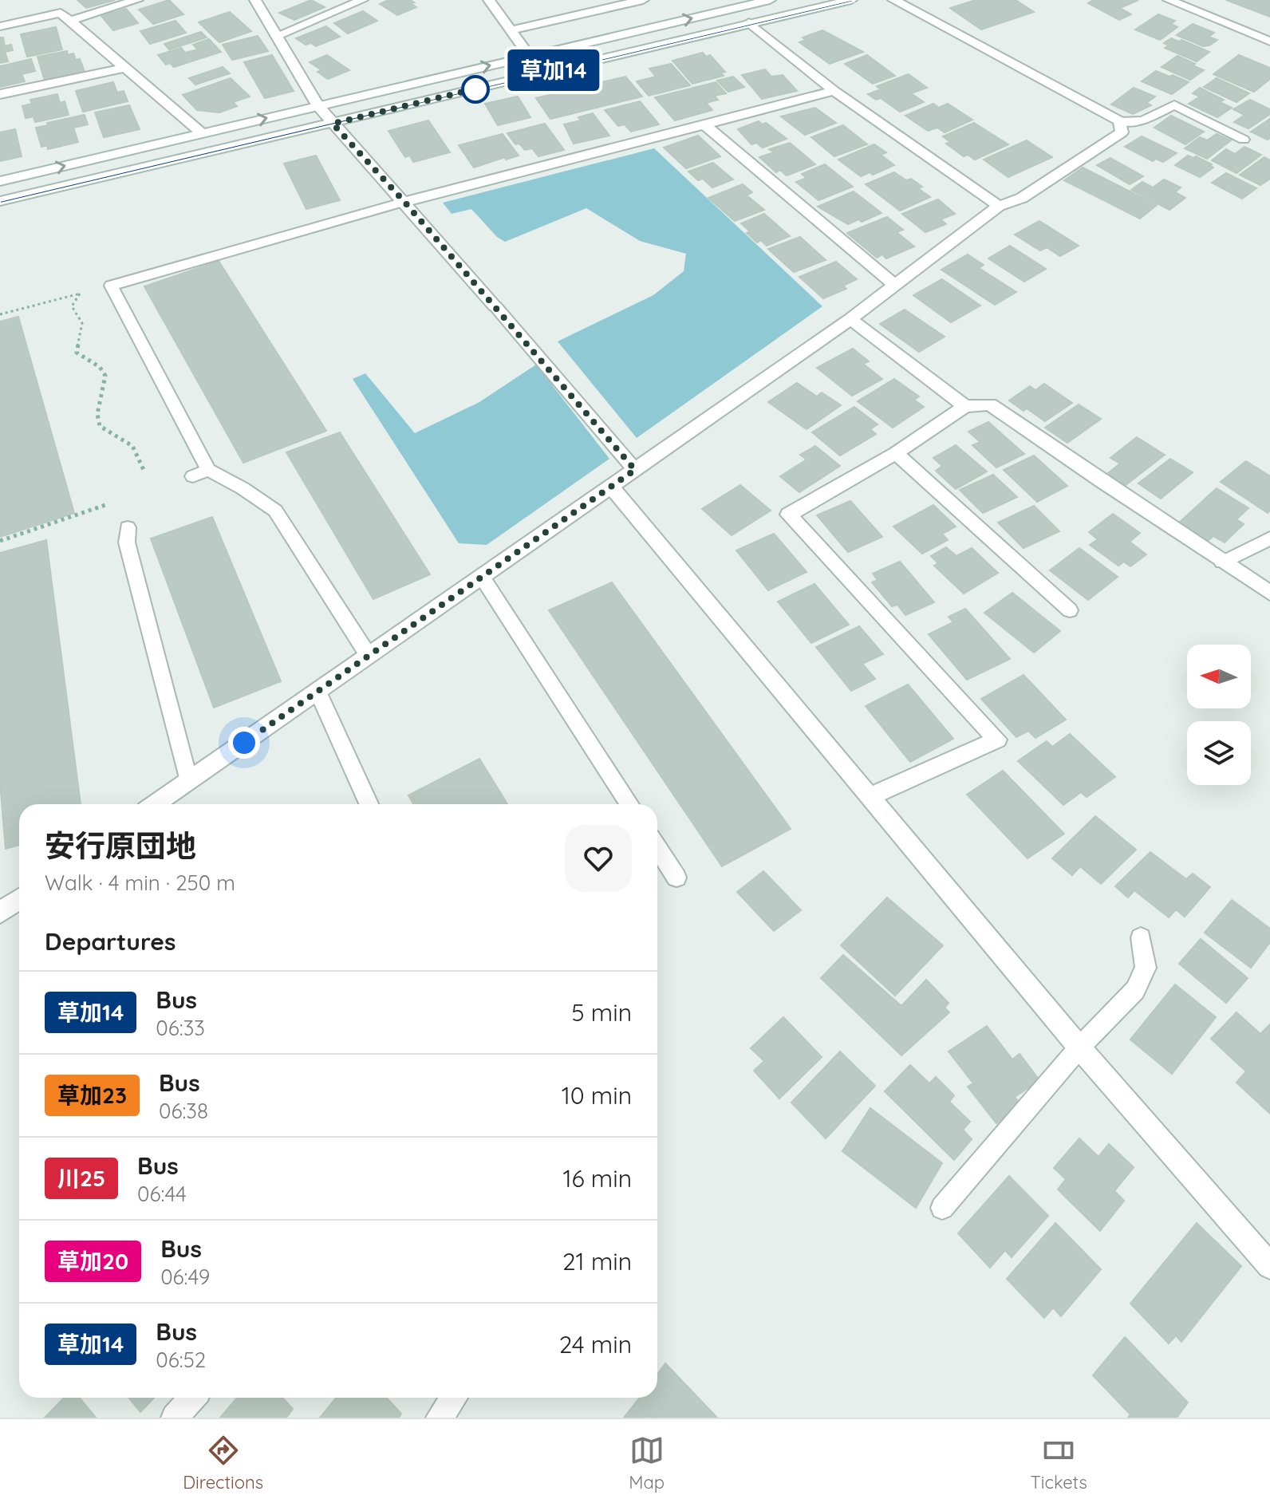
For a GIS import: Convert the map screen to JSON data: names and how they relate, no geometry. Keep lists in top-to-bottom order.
{
  "lines": ["bus line 草加14"],
  "north": "left",
  "page": {
    "on_map": "草加14",
    "heading": [
      ["安行原団地", "Walk · 4 min · 250 m"],
      "Departures"
    ],
    "list": [
      {
        "mark": "草加14",
        "name": "Bus",
        "note": "06:33",
        "value": "5 min"
      },
      {
        "mark": "草加23",
        "name": "Bus",
        "note": "06:38",
        "value": "10 min"
      },
      {
        "mark": "川25",
        "name": "Bus",
        "note": "06:44",
        "value": "16 min"
      },
      {
        "mark": "草加20",
        "name": "Bus",
        "note": "06:49",
        "value": "21 min"
      },
      {
        "mark": "草加14",
        "name": "Bus",
        "note": "06:52",
        "value": "24 min"
      }
    ],
    "tabs": ["Directions", "Map", "Tickets"]
  }
}
